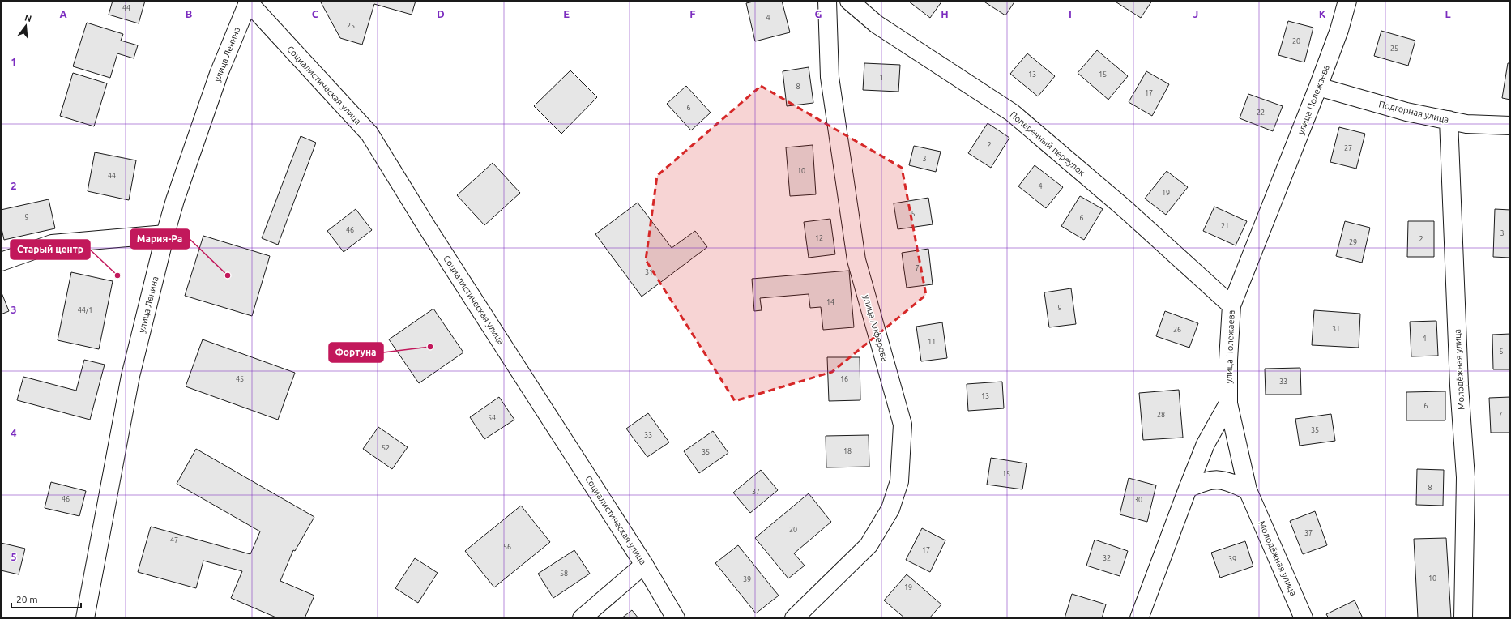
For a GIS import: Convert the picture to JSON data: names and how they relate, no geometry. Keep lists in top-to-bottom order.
{
  "streets": {
    "street": [
      "улица Ленина",
      "Социалистическая улица",
      "улица Полежаева",
      "Подгорная улица",
      "Поперечный переулок",
      "улица Алферова",
      "Молодёжная улица"
    ]
  },
  "crossings": [
    ["улица Ленина", "Социалистическая улица"],
    ["улица Полежаева", "Подгорная улица"],
    ["улица Полежаева", "Поперечный переулок"],
    ["улица Полежаева", "Молодёжная улица"],
    ["Подгорная улица", "Молодёжная улица"]
  ],
  "places": ["Старый центр", "Мария-Ра", "Фортуна"],
  "house_numbers": [
    "44",
    "4",
    "25",
    "20",
    "25",
    "13",
    "15",
    "1",
    "8",
    "17",
    "6",
    "22",
    "2",
    "27",
    "3",
    "10",
    "44",
    "4",
    "19",
    "5",
    "9",
    "6",
    "21",
    "46",
    "3",
    "12",
    "2",
    "29",
    "7",
    "31",
    "14",
    "9",
    "44/1",
    "31",
    "26",
    "4",
    "11",
    "5",
    "45",
    "16",
    "33",
    "13",
    "6",
    "28",
    "7",
    "54",
    "35",
    "33",
    "52",
    "18",
    "35",
    "15",
    "8",
    "37",
    "46",
    "30",
    "20",
    "37",
    "47",
    "56",
    "17",
    "32",
    "39",
    "58",
    "10",
    "39",
    "19"
  ],
  "scale_bar": "20 m",
  "north": "top",
  "grid": {
    "columns": [
      "A",
      "B",
      "C",
      "D",
      "E",
      "F",
      "G",
      "H",
      "I",
      "J",
      "K",
      "L"
    ],
    "rows": [
      "1",
      "2",
      "3",
      "4",
      "5"
    ]
  }
}
